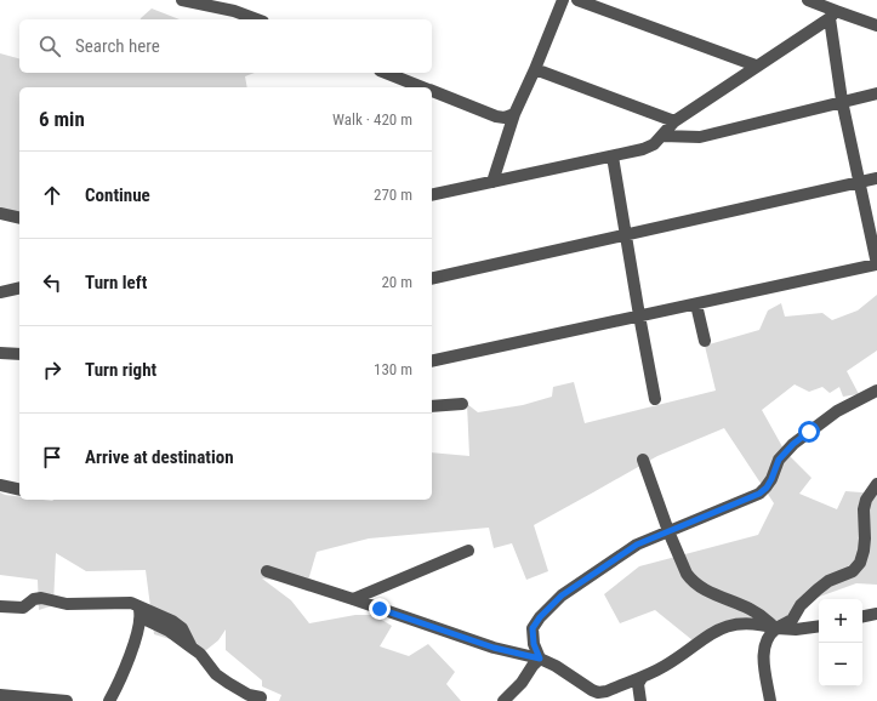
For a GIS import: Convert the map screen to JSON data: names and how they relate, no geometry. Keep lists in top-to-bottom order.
{
  "page": {
    "search": "Search here",
    "heading": ["6 min", "Walk · 420 m"],
    "list": [
      ["Continue", "270 m"],
      ["Turn left", "20 m"],
      ["Turn right", "130 m"],
      "Arrive at destination"
    ],
    "map_buttons": ["+", "−"]
  }
}
